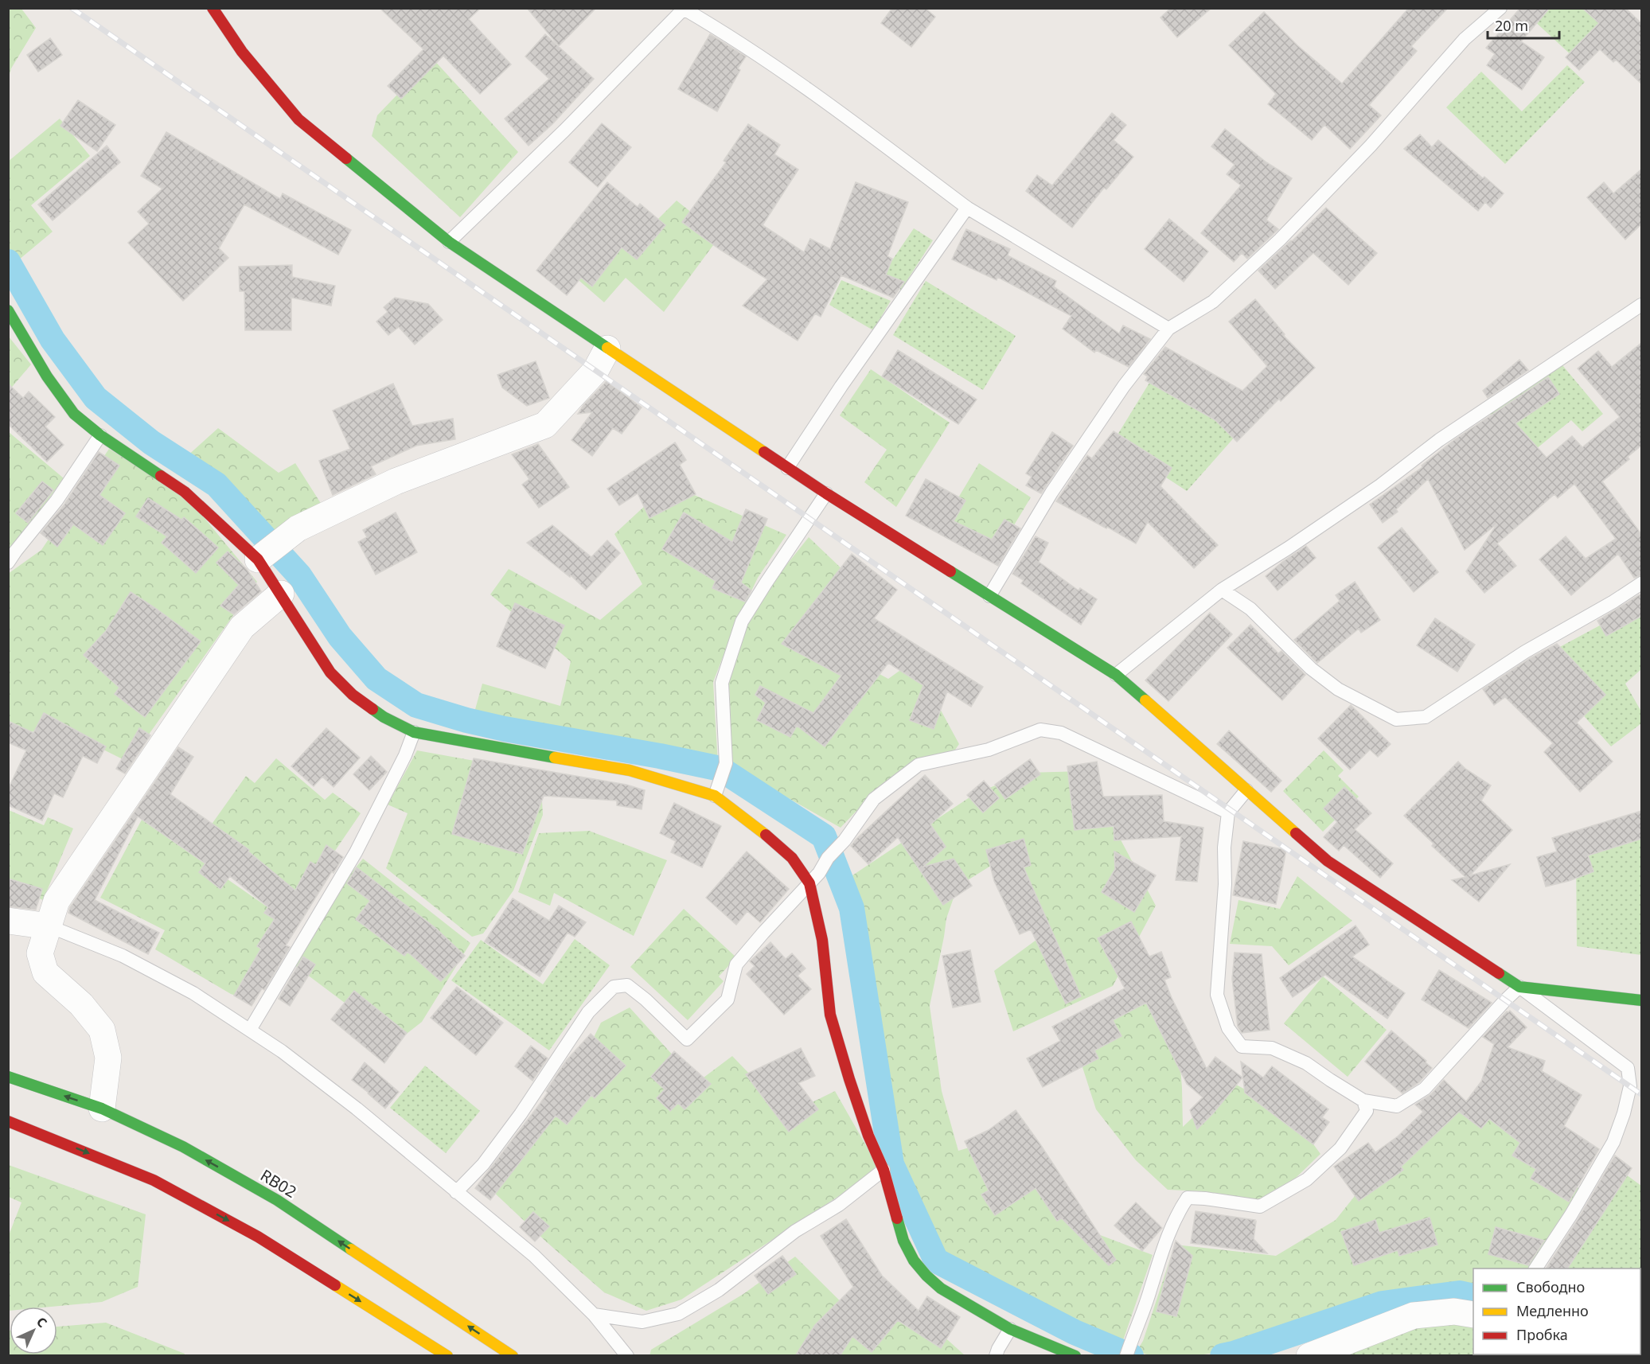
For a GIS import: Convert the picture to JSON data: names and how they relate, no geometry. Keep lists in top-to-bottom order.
{
  "streets": {
    "main road": ["RB02"]
  },
  "legend": ["Свободно", "Медленно", "Пробка"],
  "scale_bar": "20 m",
  "north": "top right"
}
